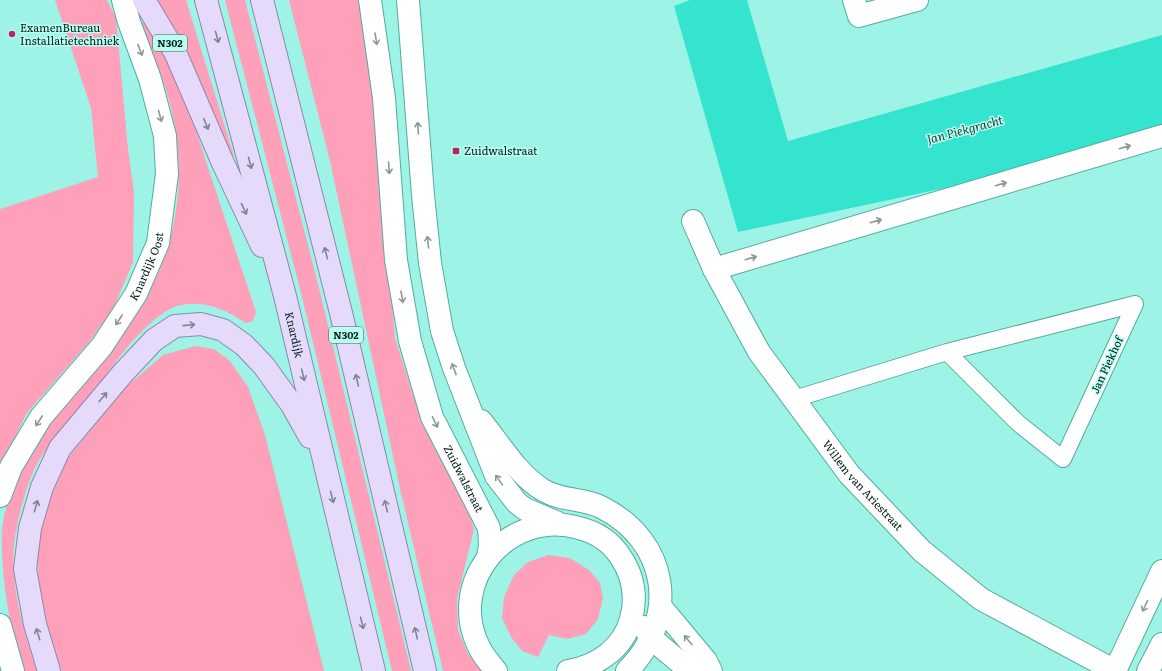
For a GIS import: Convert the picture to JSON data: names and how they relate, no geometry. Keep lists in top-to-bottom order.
{
  "streets": {
    "main road": ["N302", "Knardijk"],
    "street": ["Knardijk Oost", "Zuidwalstraat", "Willem van Ariestraat"],
    "lane": ["Jan Piekhof"]
  },
  "crossings": [
    ["N302", "Knardijk"],
    ["Jan Piekhof", "Willem van Ariestraat"]
  ],
  "one_way": ["Knardijk Oost"],
  "water": ["Jan Piekgracht"],
  "places": {
    "other": ["ExamenBureau Installatietechniek"],
    "transit": ["Zuidwalstraat"]
  }
}
